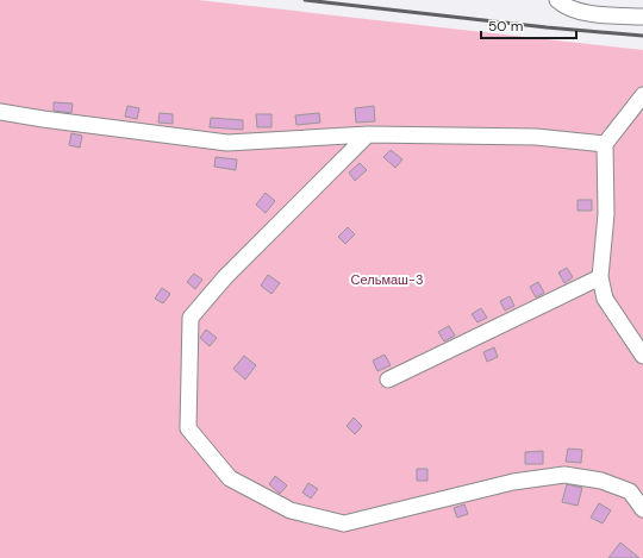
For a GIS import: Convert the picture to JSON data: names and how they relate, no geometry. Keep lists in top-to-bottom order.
{
  "parks": ["Сельмаш-3"],
  "scale_bar": "50 m"
}
